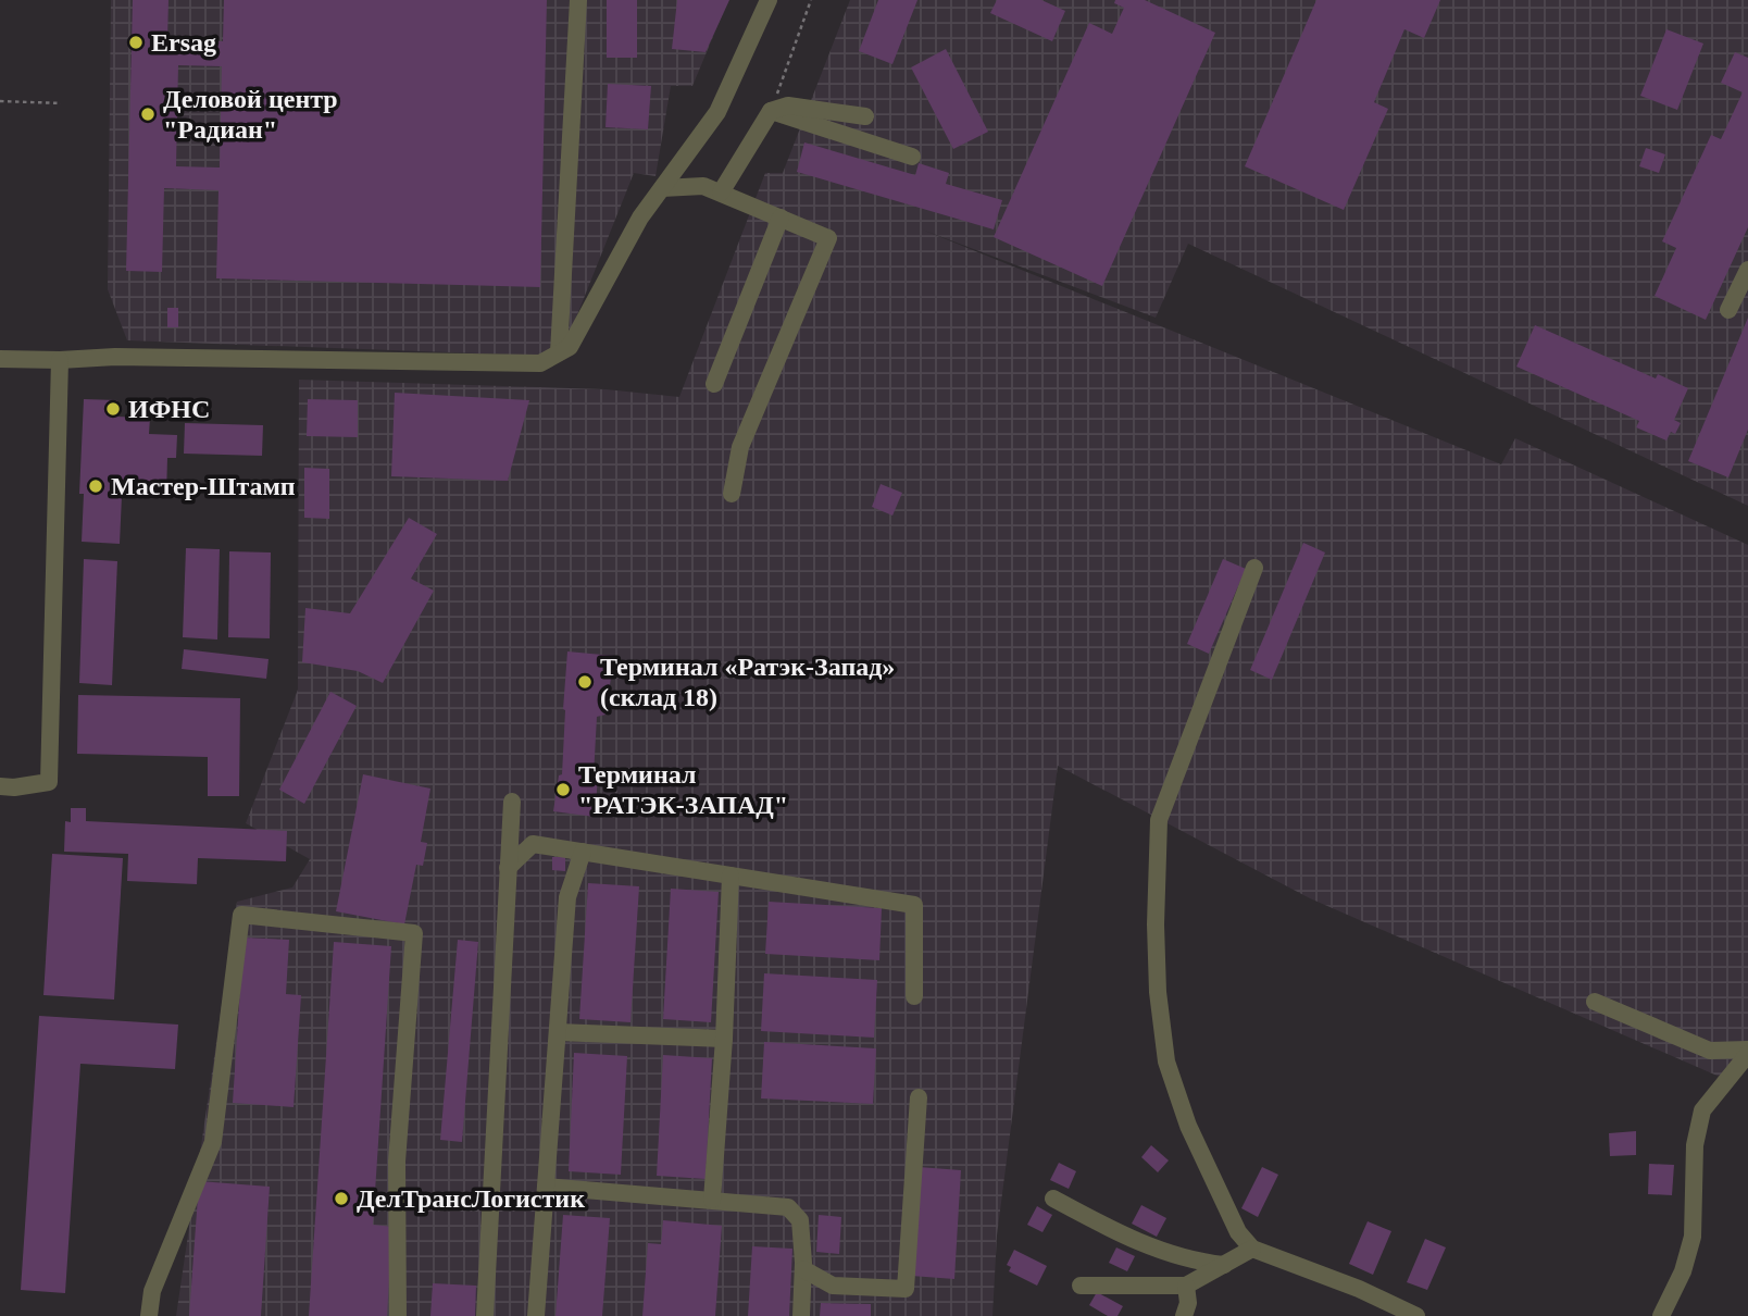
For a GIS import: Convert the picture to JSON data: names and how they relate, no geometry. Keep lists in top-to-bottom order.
{
  "places": [
    "Ersag",
    "Деловой центр \"Радиан\"",
    "ИФНС",
    "Мастер-Штамп",
    "Терминал «Ратэк-Запад» (склад 18)",
    "Терминал \"РАТЭК-ЗАПАД\"",
    "ДелТрансЛогистик"
  ]
}
